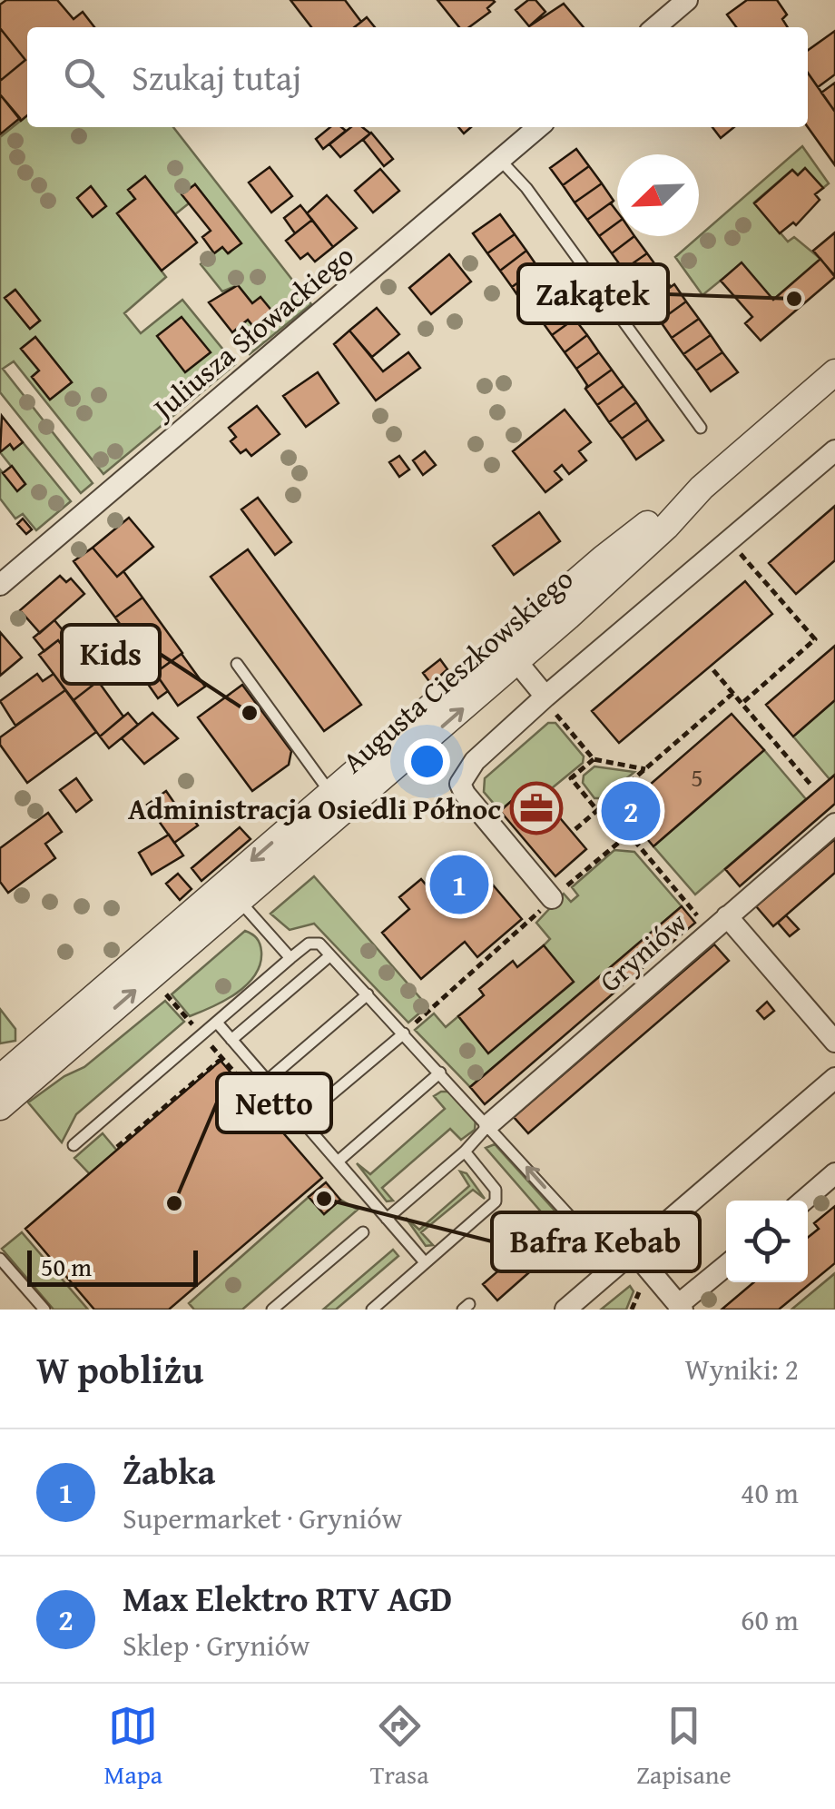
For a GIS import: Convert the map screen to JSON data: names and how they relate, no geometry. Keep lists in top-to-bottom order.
{
  "streets": {
    "street": ["Juliusza Słowackiego", "Augusta Cieszkowskiego", "Gryniów"]
  },
  "places": {
    "other": [
      "Zakątek",
      "Kids",
      "Bafra Kebab",
      "Netto"
    ],
    "office": ["Administracja Osiedli Północ"]
  },
  "house_numbers": ["5"],
  "scale_bar": "50 m",
  "north": "bottom left",
  "page": {
    "search": "Szukaj tutaj",
    "pins": ["2", "1"],
    "scale": "50 m",
    "heading": ["W pobliżu", "Wyniki: 2"],
    "list": [
      {
        "mark": "1",
        "name": "Żabka",
        "note": "Supermarket · Gryniów",
        "value": "40 m"
      },
      {
        "mark": "2",
        "name": "Max Elektro RTV AGD",
        "note": "Sklep · Gryniów",
        "value": "60 m"
      }
    ],
    "nav": ["Mapa", "Trasa", "Zapisane"]
  }
}
